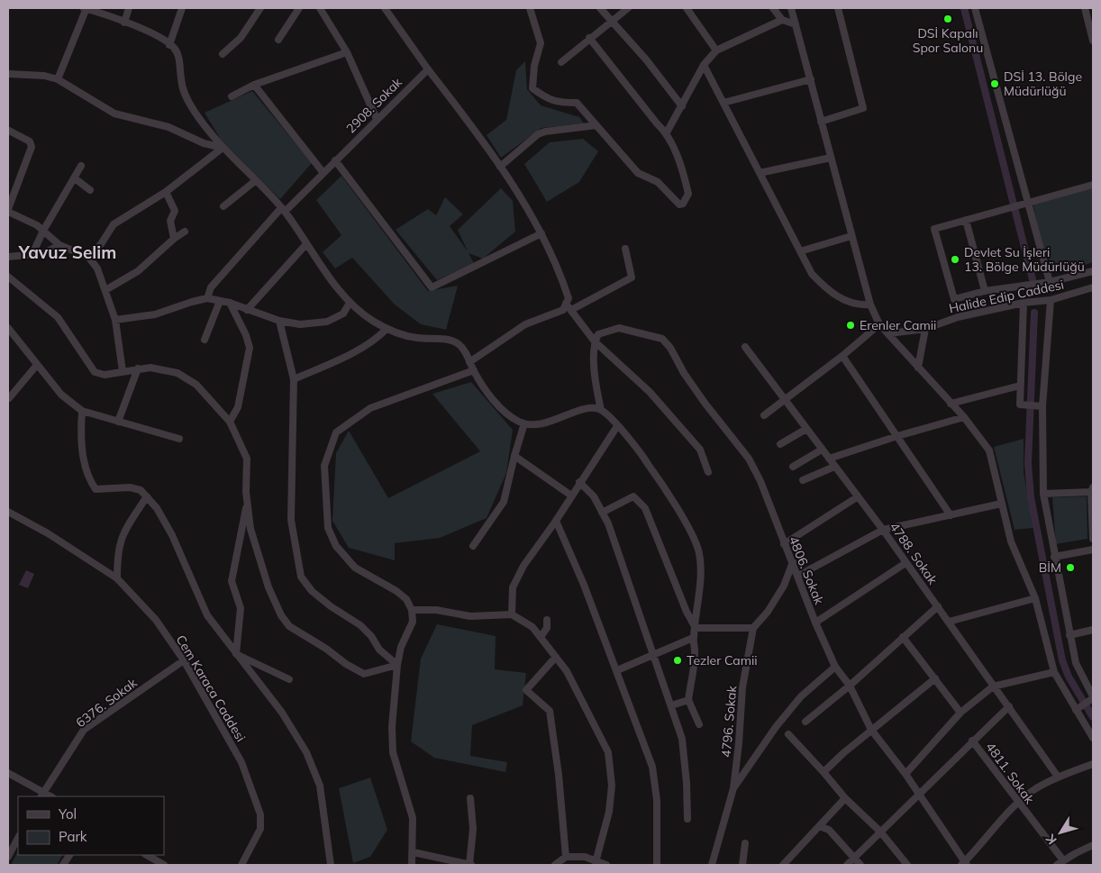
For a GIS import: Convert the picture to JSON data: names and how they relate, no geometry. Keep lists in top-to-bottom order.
{
  "streets": {
    "street": [
      "2908. Sokak",
      "Halide Edip Caddesi",
      "4788. Sokak",
      "4806. Sokak",
      "Cem Karaca Caddesi",
      "6376. Sokak",
      "4796. Sokak",
      "4811. Sokak"
    ]
  },
  "crossings": [
    ["Cem Karaca Caddesi", "6376. Sokak"]
  ],
  "districts": ["Yavuz Selim"],
  "places": [
    "DSİ Kapalı Spor Salonu",
    "DSİ 13. Bölge Müdürlüğü",
    "Devlet Su İşleri 13. Bölge Müdürlüğü",
    "Erenler Camii",
    "BİM",
    "Tezler Camii"
  ],
  "legend": ["Yol", "Park"],
  "north": "bottom left"
}
